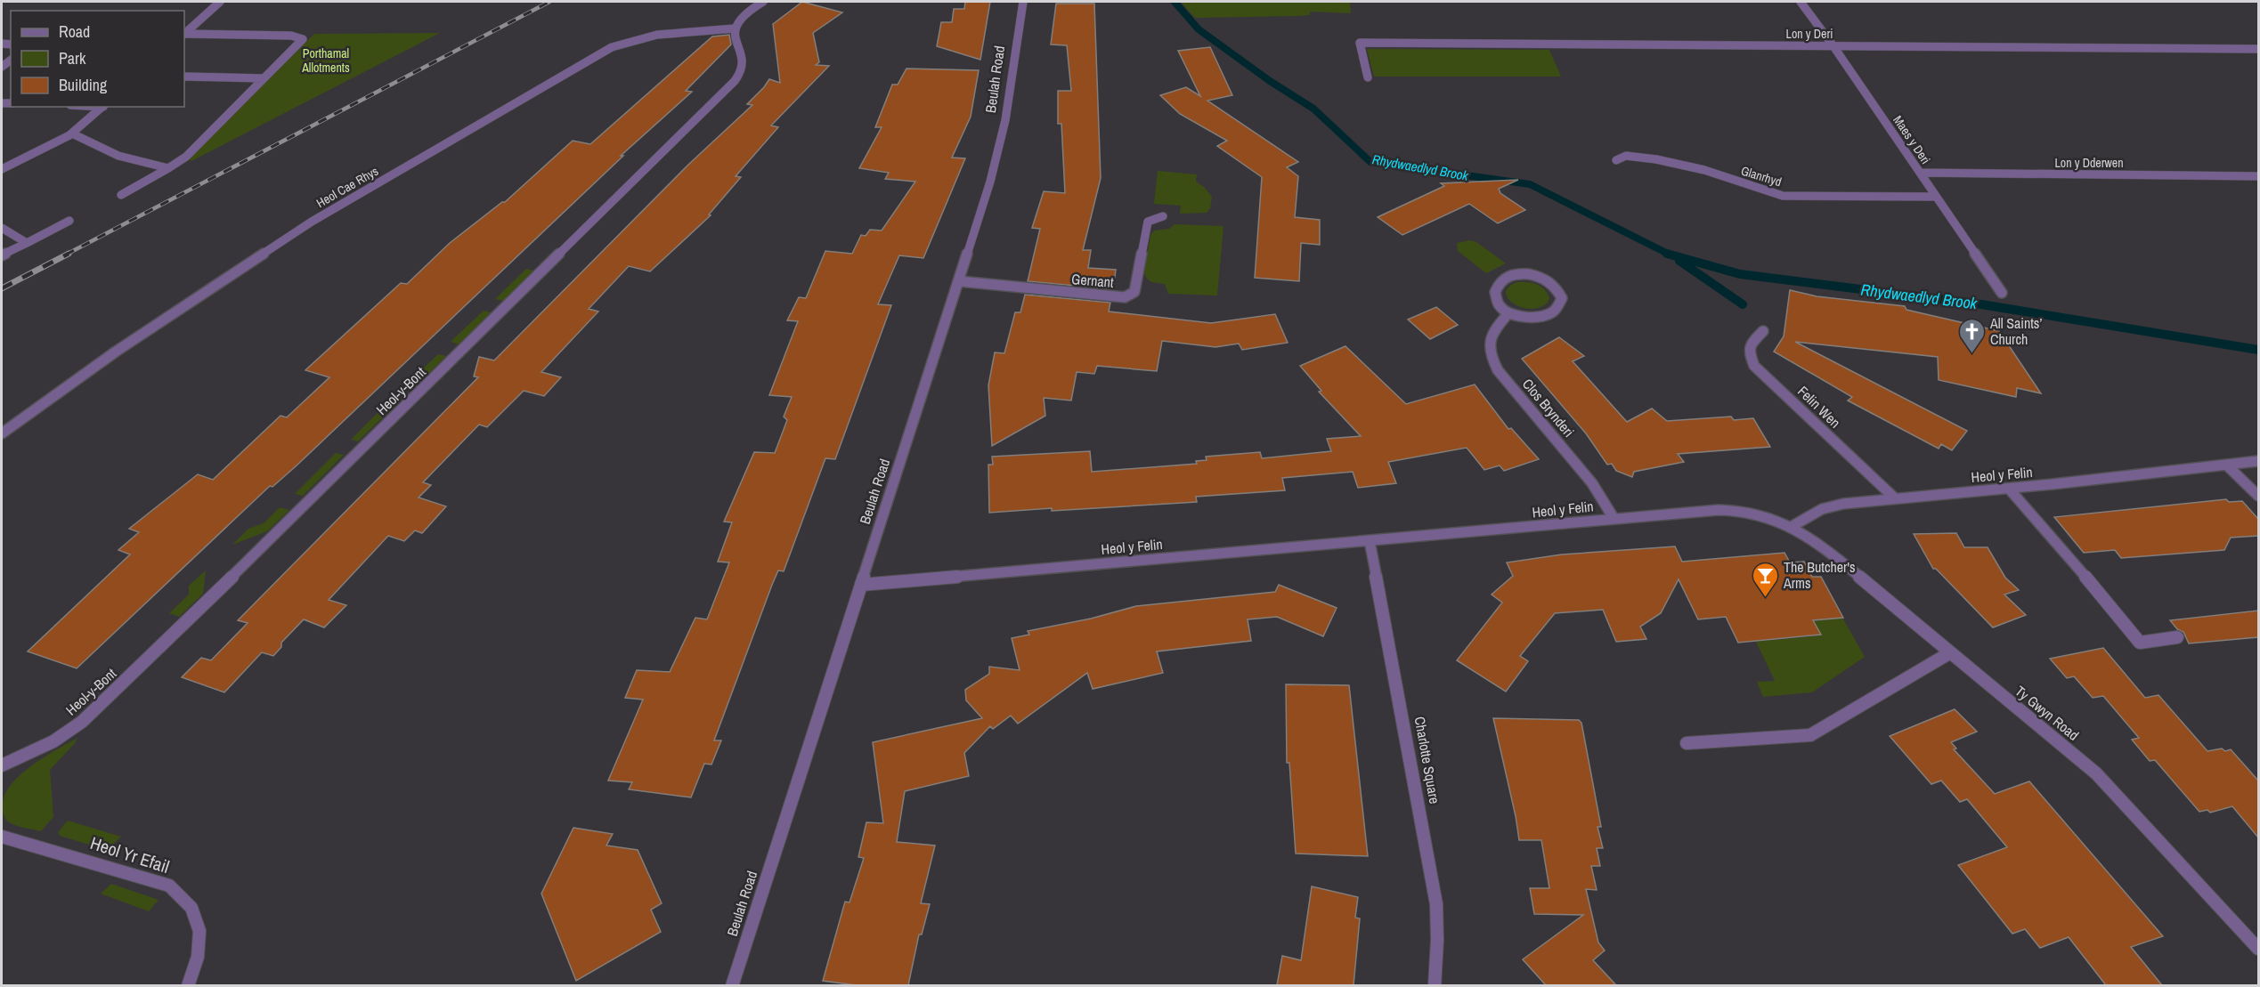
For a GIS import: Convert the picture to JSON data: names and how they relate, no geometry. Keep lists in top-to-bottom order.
{
  "streets": {
    "street": [
      "Lon y Deri",
      "Beulah Road",
      "Maes y Deri",
      "Lon y Dderwen",
      "Glanrhyd",
      "Heol Cae Rhys",
      "Gernant",
      "Heol-y-Bont",
      "Felin Wen",
      "Clos Brynderi",
      "Heol y Felin",
      "Ty Gwyn Road",
      "Charlotte Square",
      "Heol Yr Efail"
    ]
  },
  "crossings": [
    ["Lon y Deri", "Maes y Deri"],
    ["Beulah Road", "Gernant"],
    ["Beulah Road", "Heol y Felin"],
    ["Maes y Deri", "Lon y Dderwen"],
    ["Maes y Deri", "Glanrhyd"],
    ["Heol Cae Rhys", "Heol-y-Bont"],
    ["Felin Wen", "Heol y Felin"],
    ["Clos Brynderi", "Heol y Felin"],
    ["Heol y Felin", "Ty Gwyn Road"],
    ["Heol y Felin", "Charlotte Square"]
  ],
  "water": ["Rhydwaedlyd Brook"],
  "parks": ["Porthamal Allotments"],
  "places": {
    "church": ["All Saints’ Church"],
    "bar": ["The Butcher's Arms"]
  },
  "legend": ["Road", "Park", "Building"]
}
